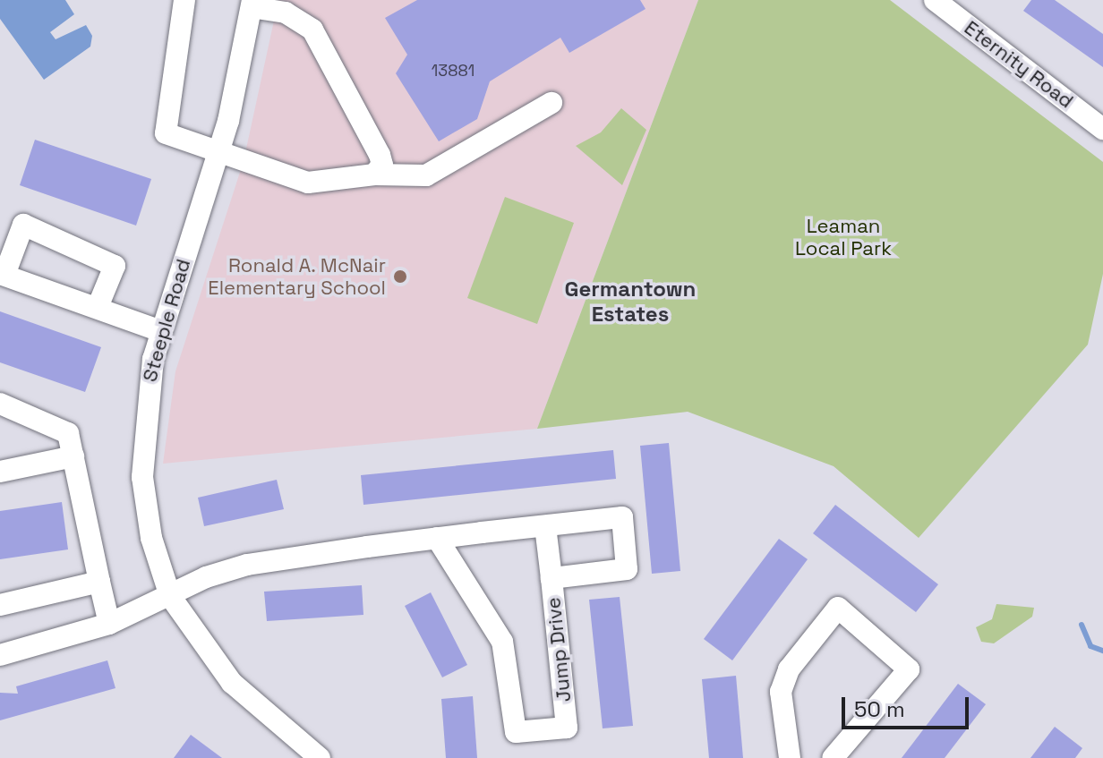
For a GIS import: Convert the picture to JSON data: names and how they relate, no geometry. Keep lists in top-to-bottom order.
{
  "streets": {
    "street": ["Eternity Road", "Steeple Road", "Jump Drive"]
  },
  "crossings": [
    ["Steeple Road", "Jump Drive"]
  ],
  "districts": ["Germantown Estates"],
  "parks": ["Leaman Local Park"],
  "places": ["Ronald A. McNair Elementary School"],
  "house_numbers": ["13881"],
  "scale_bar": "50 m"
}
